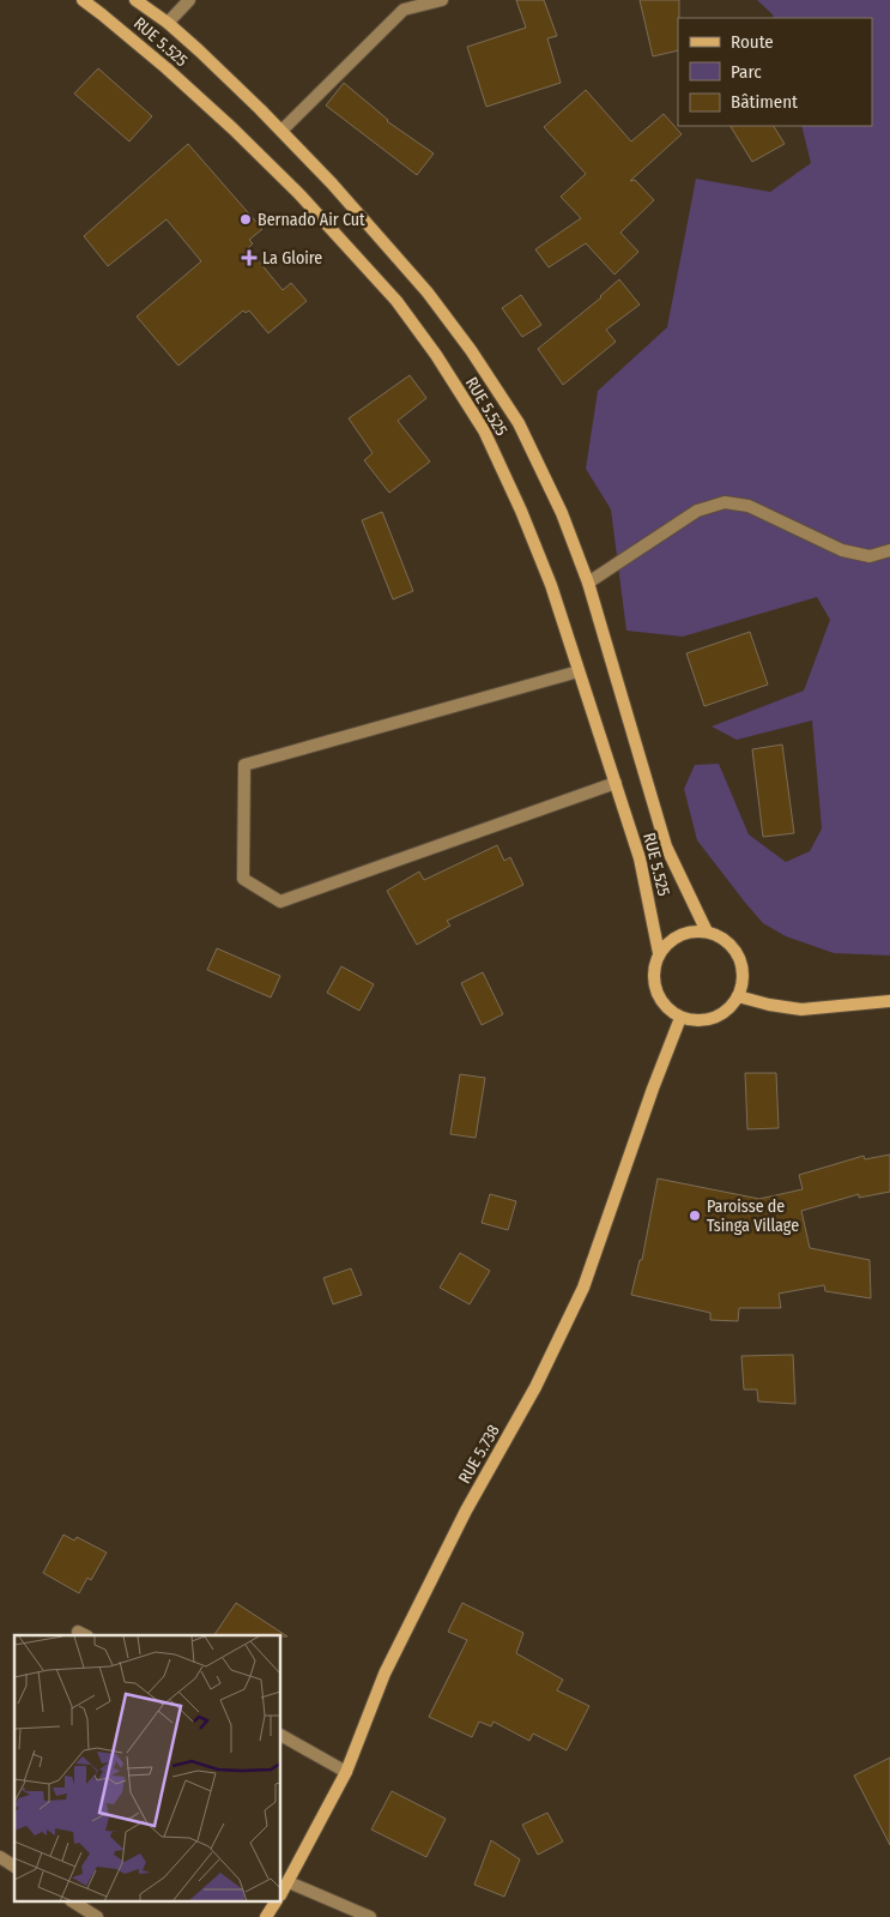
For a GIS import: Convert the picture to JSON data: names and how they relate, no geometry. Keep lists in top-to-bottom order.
{
  "streets": {
    "street": ["RUE 5.525", "RUE 5.738"]
  },
  "crossings": [
    ["RUE 5.525", "RUE 5.738"]
  ],
  "places": {
    "other": ["Bernado Air Cut", "Paroisse de Tsinga Village"],
    "health": ["La Gloire"]
  },
  "legend": ["Route", "Parc", "Bâtiment"]
}
